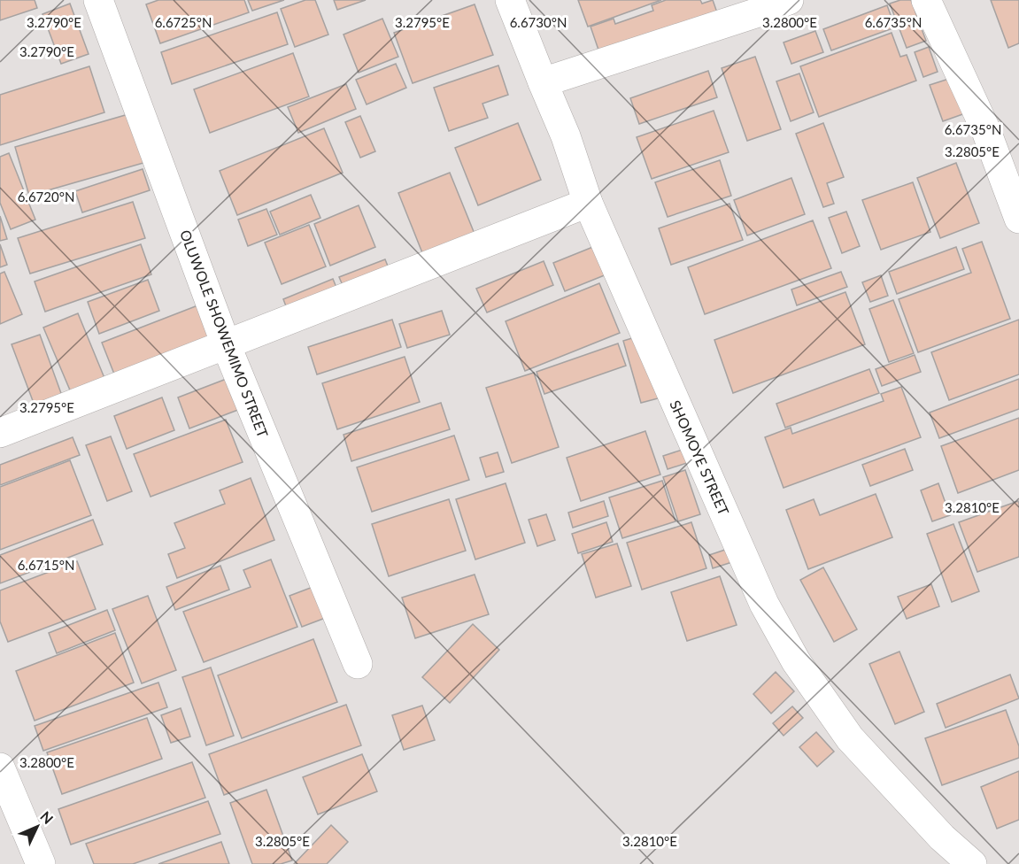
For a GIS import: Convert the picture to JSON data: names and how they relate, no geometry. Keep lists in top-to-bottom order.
{
  "streets": {
    "street": ["OLUWOLE SHOWEMIMO STREET", "SHOMOYE STREET"]
  },
  "north": "top right",
  "coordinates": [
    "3.2790°E",
    "3.2795°E",
    "3.2800°E",
    "6.6735°N",
    "6.6725°N",
    "6.6730°N",
    "3.2805°E",
    "6.6720°N",
    "3.2810°E",
    "6.6715°N"
  ]
}
